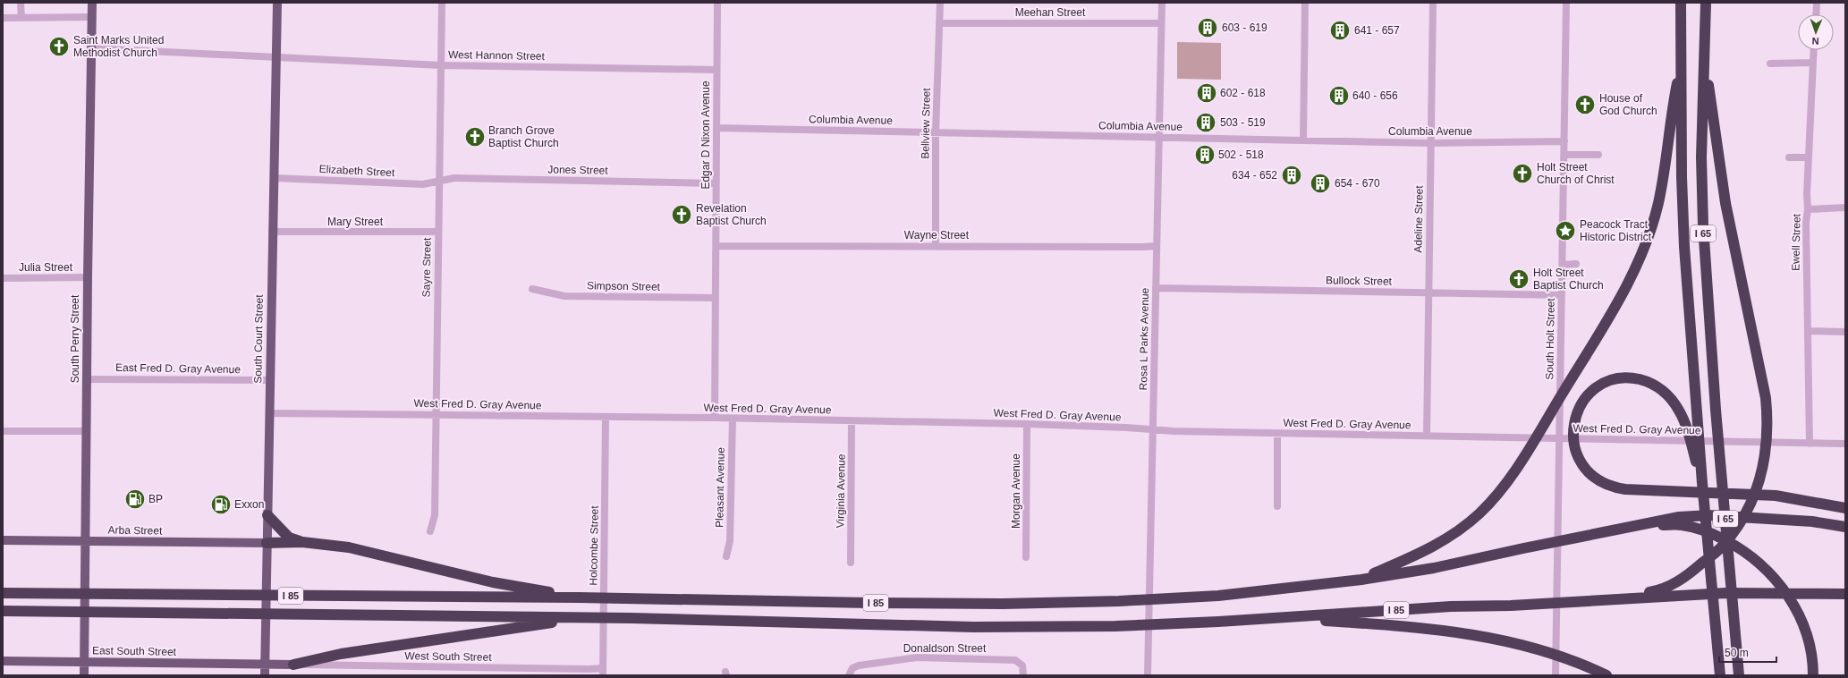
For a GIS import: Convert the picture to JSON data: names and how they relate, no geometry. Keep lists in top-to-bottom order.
{
  "streets": {
    "highway": ["I 65", "I 85"],
    "main road": [
      "South Perry Street",
      "South Court Street",
      "Arba Street",
      "East South Street"
    ],
    "street": [
      "Meehan Street",
      "West Hannon Street",
      "Columbia Avenue",
      "Bellview Street",
      "Edgar D Nixon Avenue",
      "Jones Street",
      "Elizabeth Street",
      "Adeline Street",
      "Mary Street",
      "Wayne Street",
      "Ewell Street",
      "Julia Street",
      "Sayre Street",
      "Bullock Street",
      "Simpson Street",
      "Rosa L Parks Avenue",
      "South Holt Street",
      "East Fred D. Gray Avenue",
      "West Fred D. Gray Avenue",
      "Pleasant Avenue",
      "Virginia Avenue",
      "Morgan Avenue",
      "Holcombe Street",
      "Donaldson Street",
      "West South Street"
    ]
  },
  "crossings": [
    ["Meehan Street", "Bellview Street"],
    ["Meehan Street", "Rosa L Parks Avenue"],
    ["West Hannon Street", "Edgar D Nixon Avenue"],
    ["West Hannon Street", "Sayre Street"],
    ["West Hannon Street", "South Perry Street"],
    ["West Hannon Street", "South Court Street"],
    ["Columbia Avenue", "Bellview Street"],
    ["Columbia Avenue", "Edgar D Nixon Avenue"],
    ["Columbia Avenue", "Adeline Street"],
    ["Columbia Avenue", "Rosa L Parks Avenue"],
    ["Columbia Avenue", "South Holt Street"],
    ["Bellview Street", "Wayne Street"],
    ["Edgar D Nixon Avenue", "Jones Street"],
    ["Edgar D Nixon Avenue", "Wayne Street"],
    ["Edgar D Nixon Avenue", "Simpson Street"],
    ["Edgar D Nixon Avenue", "West Fred D. Gray Avenue"],
    ["Jones Street", "Elizabeth Street"],
    ["Jones Street", "Sayre Street"],
    ["Elizabeth Street", "Sayre Street"],
    ["Elizabeth Street", "South Court Street"],
    ["Adeline Street", "Bullock Street"],
    ["Adeline Street", "West Fred D. Gray Avenue"],
    ["Mary Street", "Sayre Street"],
    ["Mary Street", "South Court Street"],
    ["Wayne Street", "Rosa L Parks Avenue"],
    ["Ewell Street", "West Fred D. Gray Avenue"],
    ["Julia Street", "South Perry Street"],
    ["Sayre Street", "West Fred D. Gray Avenue"],
    ["Bullock Street", "Rosa L Parks Avenue"],
    ["Bullock Street", "South Holt Street"],
    ["South Perry Street", "East Fred D. Gray Avenue"],
    ["South Perry Street", "Arba Street"],
    ["South Perry Street", "East South Street"],
    ["South Court Street", "East Fred D. Gray Avenue"],
    ["South Court Street", "West Fred D. Gray Avenue"],
    ["South Court Street", "Arba Street"],
    ["South Court Street", "East South Street"],
    ["Rosa L Parks Avenue", "West Fred D. Gray Avenue"],
    ["South Holt Street", "West Fred D. Gray Avenue"],
    ["West Fred D. Gray Avenue", "Pleasant Avenue"],
    ["West Fred D. Gray Avenue", "Virginia Avenue"],
    ["West Fred D. Gray Avenue", "Morgan Avenue"],
    ["West Fred D. Gray Avenue", "Holcombe Street"],
    ["Holcombe Street", "West South Street"],
    ["East South Street", "West South Street"]
  ],
  "places": {
    "building": [
      "603 - 619",
      "641 - 657",
      "602 - 618",
      "640 - 656",
      "503 - 519",
      "502 - 518",
      "634 - 652",
      "654 - 670"
    ],
    "church": [
      "Saint Marks United Methodist Church",
      "House of God Church",
      "Branch Grove Baptist Church",
      "Holt Street Church of Christ",
      "Revelation Baptist Church",
      "Holt Street Baptist Church"
    ],
    "place": ["Peacock Tract Historic District"],
    "fuel station": ["BP", "Exxon"]
  },
  "scale_bar": "50 m",
  "north": "bottom"
}
